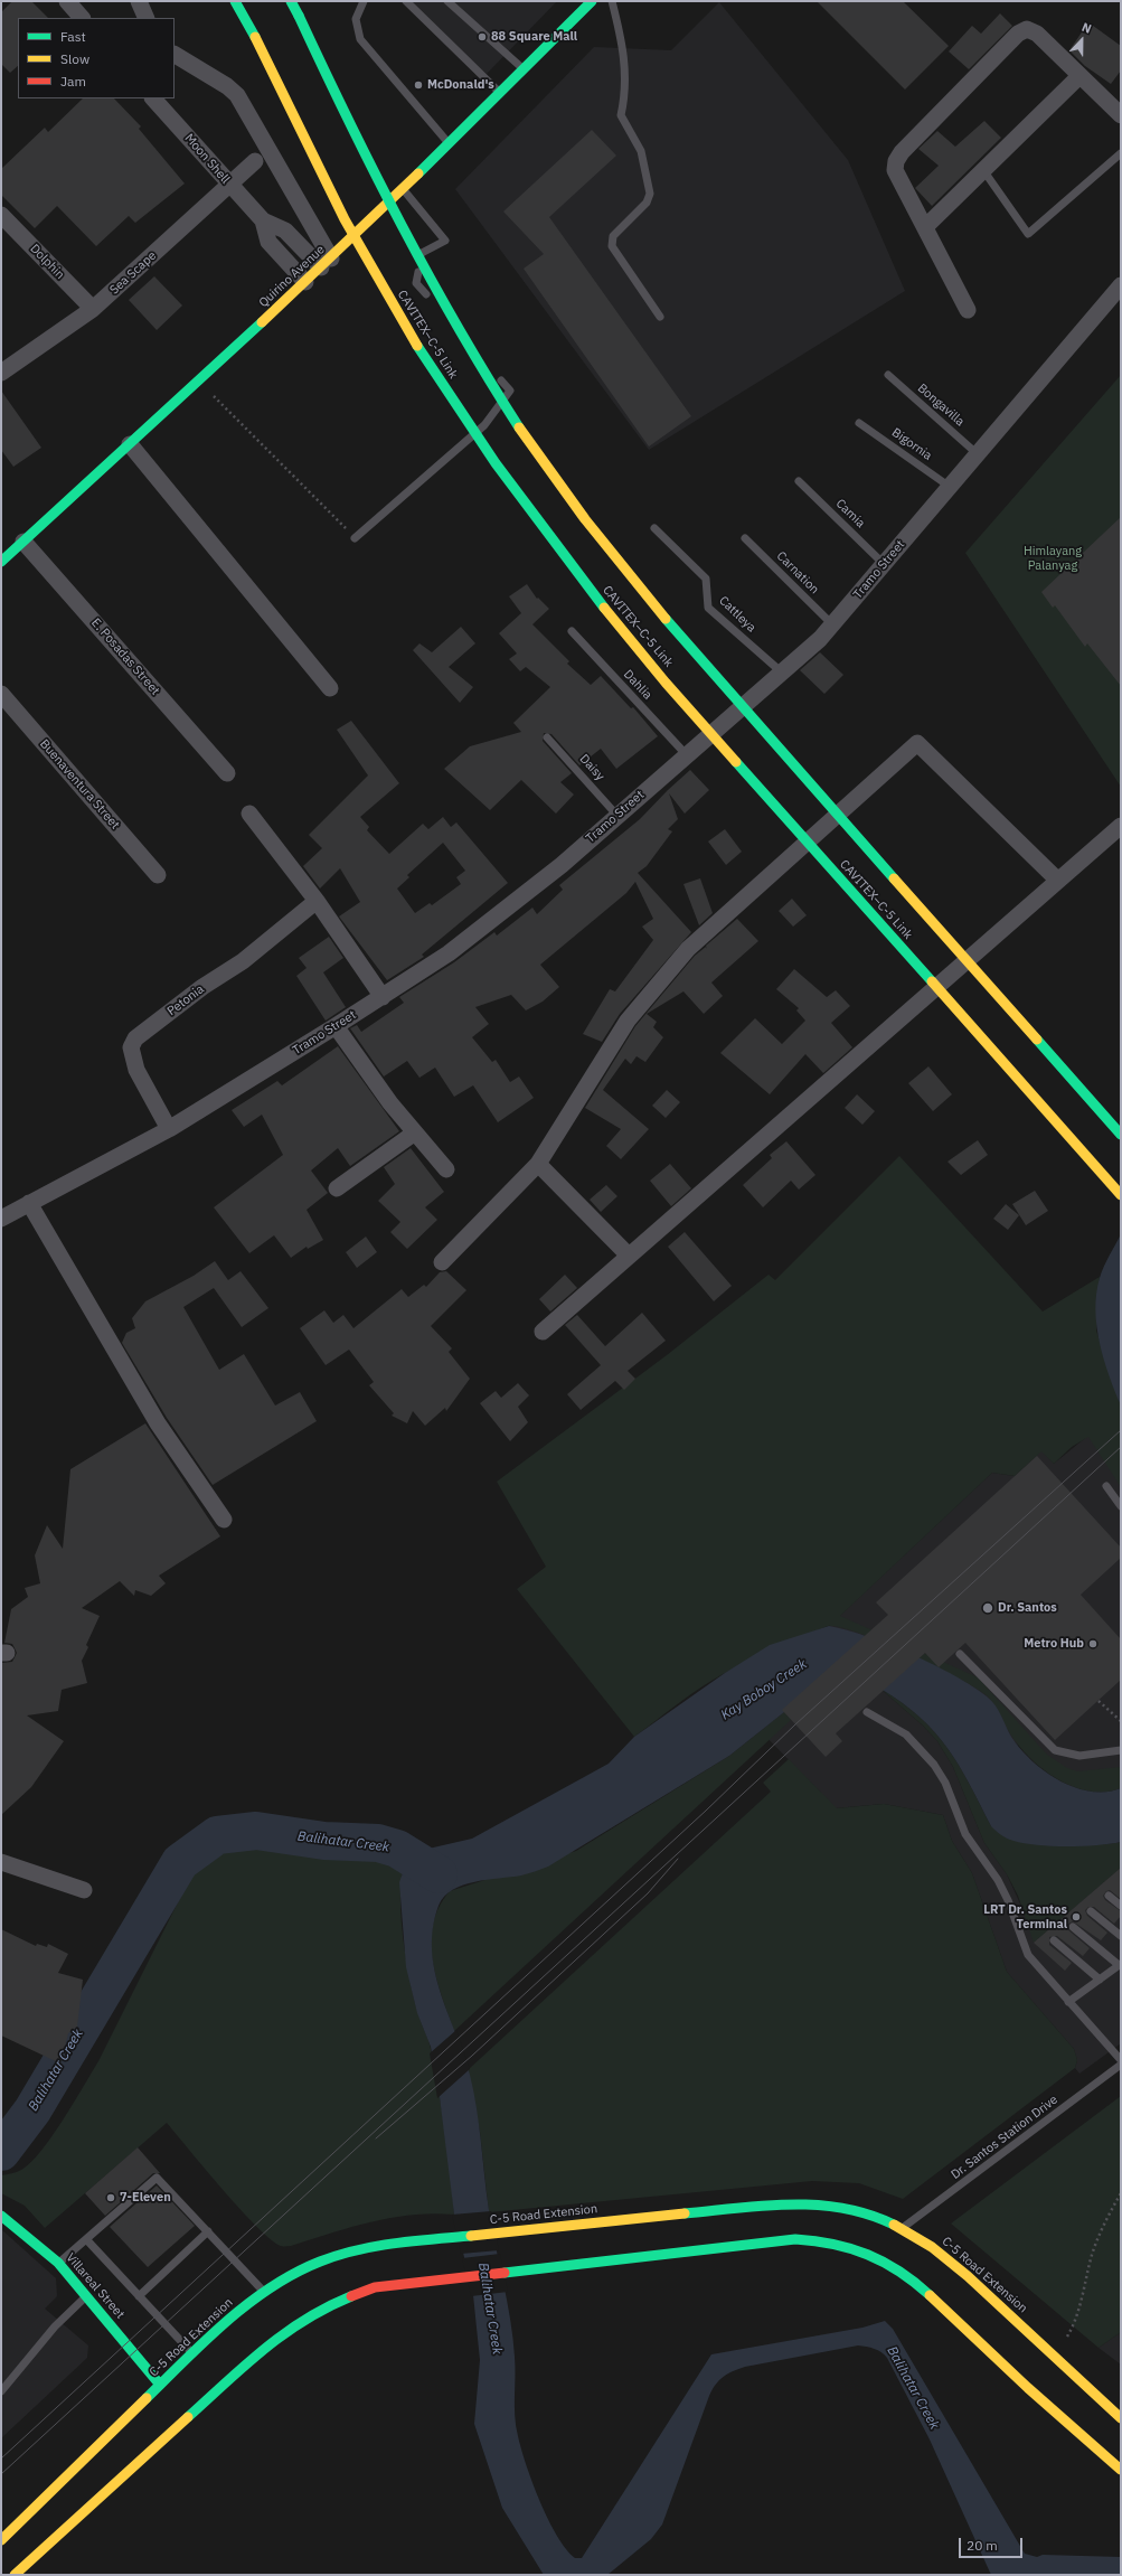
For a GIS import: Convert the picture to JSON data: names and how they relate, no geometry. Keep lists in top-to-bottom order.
{
  "streets": {
    "main road": [
      "Quirino Avenue",
      "CAVITEX–C-5 Link",
      "C-5 Road Extension",
      "Villareal Street"
    ],
    "street": [
      "Moon Shell",
      "Dolphin",
      "Sea Scape",
      "Tramo Street",
      "E. Posadas Street",
      "Buenaventura Street",
      "Petonia"
    ],
    "lane": [
      "Bongavilla",
      "Bigornia",
      "Camia",
      "Carnation",
      "Cattleya",
      "Dahlia",
      "Daisy",
      "Dr. Santos Station Drive"
    ]
  },
  "crossings": [
    ["Moon Shell", "Sea Scape"],
    ["Moon Shell", "Quirino Avenue"],
    ["Dolphin", "Sea Scape"],
    ["Quirino Avenue", "E. Posadas Street"],
    ["Bongavilla", "Tramo Street"],
    ["Bigornia", "Tramo Street"],
    ["Camia", "Tramo Street"],
    ["Tramo Street", "Carnation"],
    ["Tramo Street", "Cattleya"],
    ["Tramo Street", "Dahlia"],
    ["Tramo Street", "Daisy"],
    ["Tramo Street", "Petonia"],
    ["Dr. Santos Station Drive", "C-5 Road Extension"],
    ["C-5 Road Extension", "Villareal Street"]
  ],
  "water": ["Kay Boboy Creek", "Balihatar Creek"],
  "parks": ["Himlayang Palanyag"],
  "places": [
    "88 Square Mall",
    "McDonald's",
    "Dr. Santos",
    "Metro Hub",
    "LRT Dr. Santos Terminal",
    "7-Eleven"
  ],
  "legend": ["Fast", "Slow", "Jam"],
  "scale_bar": "20 m",
  "north": "top"
}
